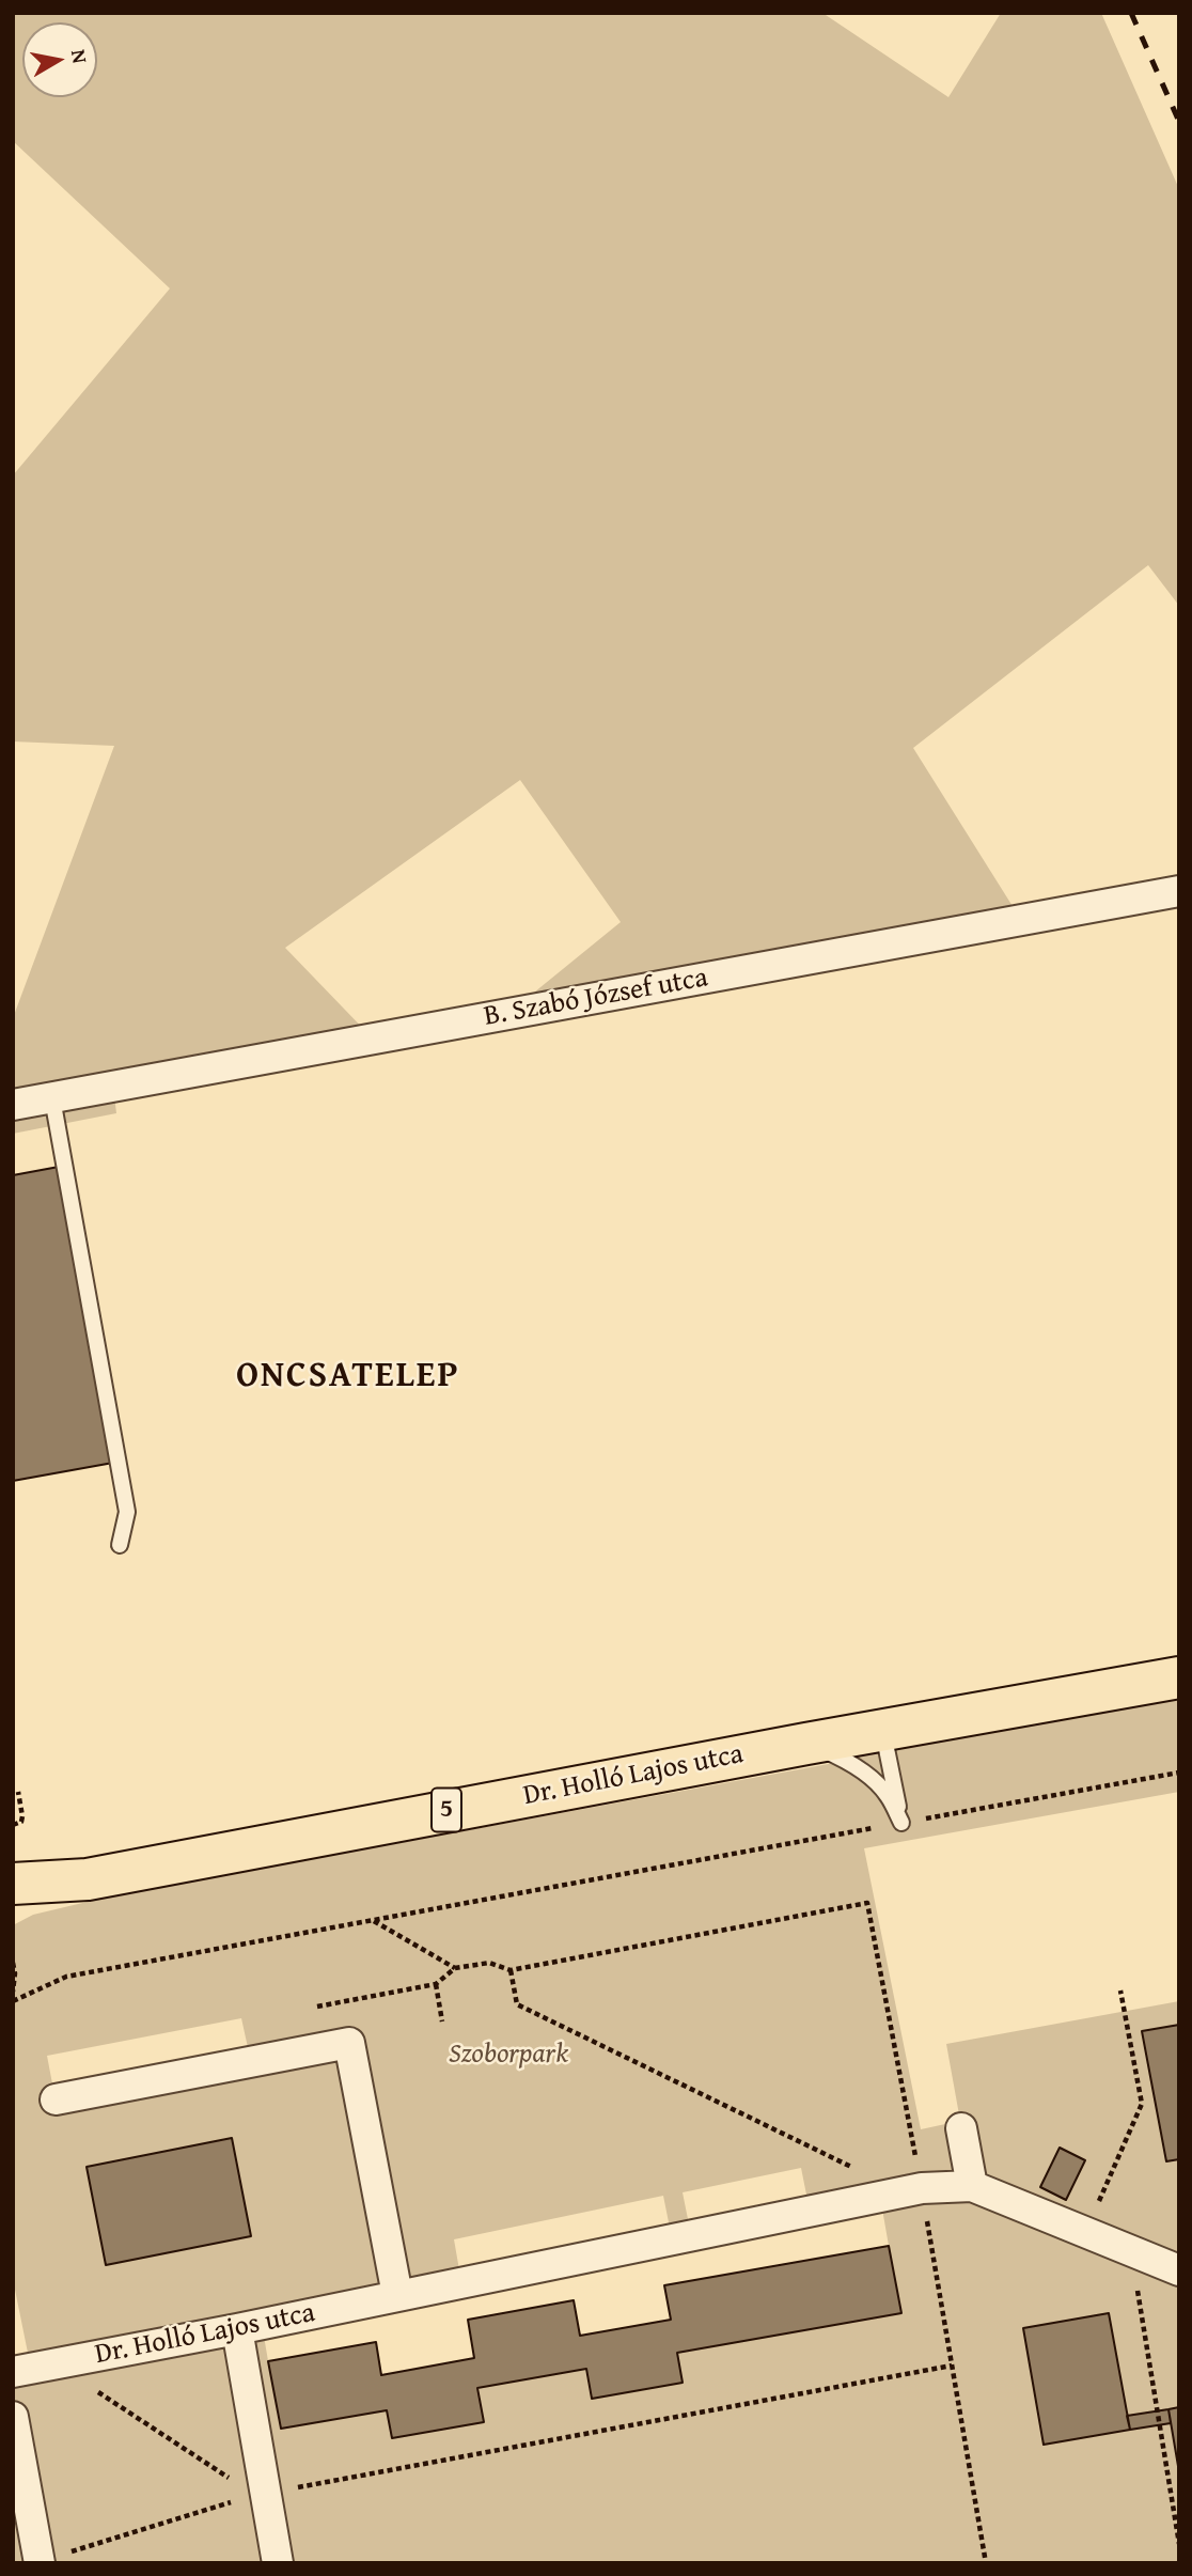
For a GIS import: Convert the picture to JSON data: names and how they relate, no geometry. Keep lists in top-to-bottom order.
{
  "streets": {
    "main road": ["Dr. Holló Lajos utca", "5"],
    "street": ["B. Szabó József utca"]
  },
  "crossings": [
    ["Dr. Holló Lajos utca", "5"]
  ],
  "districts": ["ONCSATELEP"],
  "parks": ["Szoborpark"],
  "north": "right"
}
